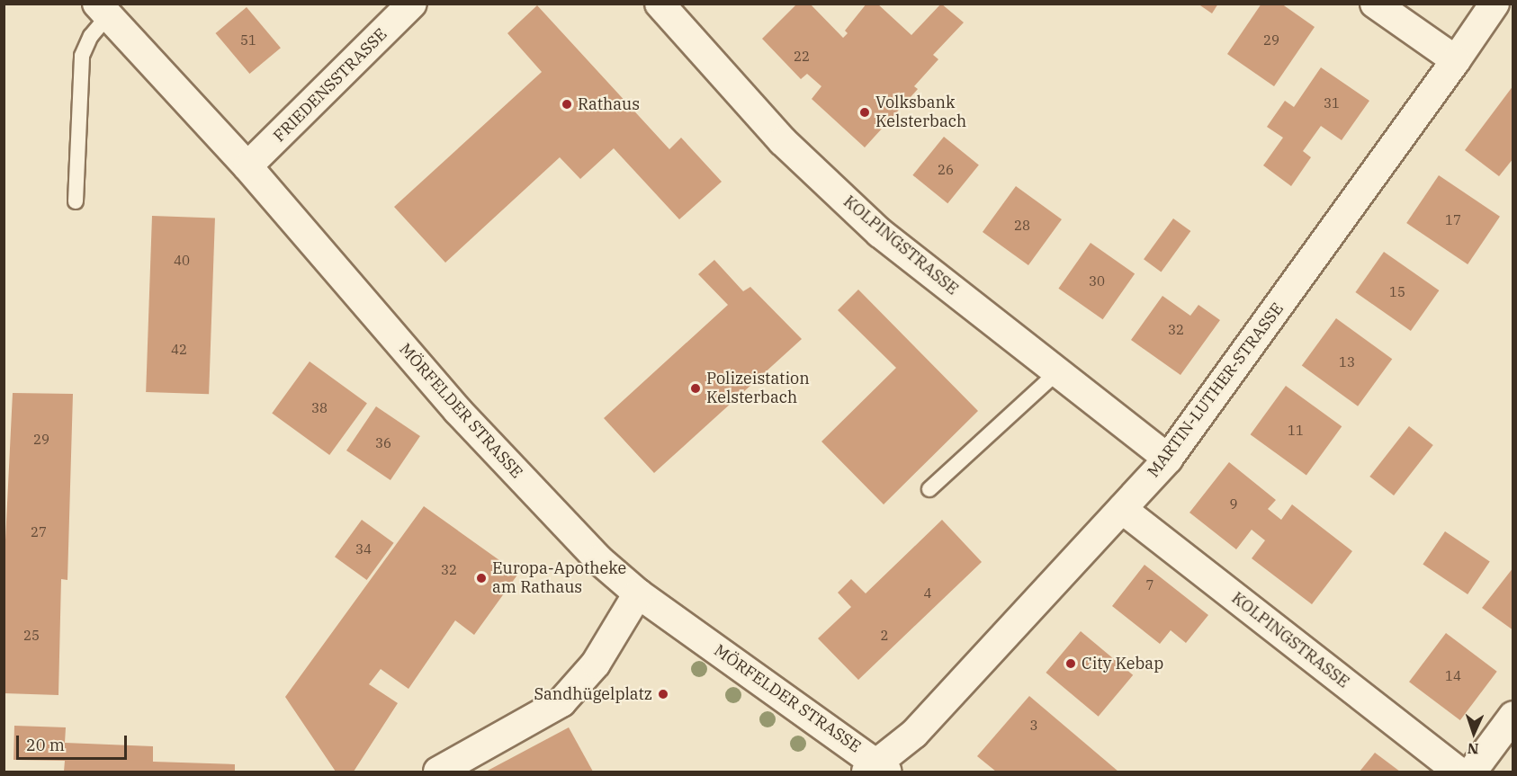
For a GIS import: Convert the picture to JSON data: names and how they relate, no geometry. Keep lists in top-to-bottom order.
{
  "streets": {
    "street": [
      "FRIEDENSSTRASSE",
      "KOLPINGSTRASSE",
      "MARTIN-LUTHER-STRASSE",
      "MÖRFELDER STRASSE"
    ]
  },
  "crossings": [
    ["FRIEDENSSTRASSE", "MÖRFELDER STRASSE"],
    ["KOLPINGSTRASSE", "MARTIN-LUTHER-STRASSE"],
    ["MARTIN-LUTHER-STRASSE", "MÖRFELDER STRASSE"]
  ],
  "places": [
    "Rathaus",
    "Volksbank Kelsterbach",
    "Polizeistation Kelsterbach",
    "Europa-Apotheke am Rathaus",
    "City Kebap",
    "Sandhügelplatz"
  ],
  "house_numbers": [
    "51",
    "29",
    "22",
    "31",
    "26",
    "17",
    "28",
    "40",
    "30",
    "15",
    "32",
    "42",
    "13",
    "38",
    "11",
    "29",
    "36",
    "9",
    "27",
    "34",
    "32",
    "7",
    "4",
    "25",
    "2",
    "14",
    "3"
  ],
  "scale_bar": "20 m",
  "north": "bottom"
}
